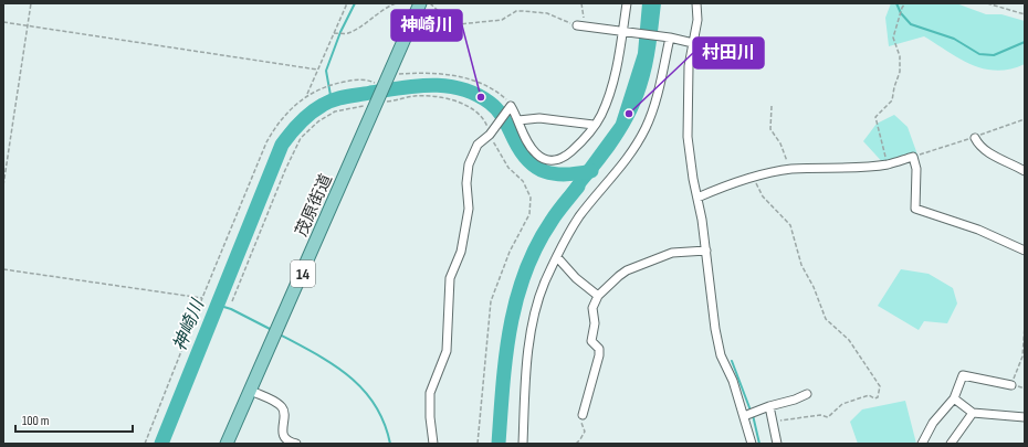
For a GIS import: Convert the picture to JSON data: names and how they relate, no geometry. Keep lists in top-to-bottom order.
{
  "streets": {
    "main road": ["茂原街道", "14"]
  },
  "water": ["神崎川"],
  "places": ["神崎川", "村田川"],
  "scale_bar": "100 m"
}
